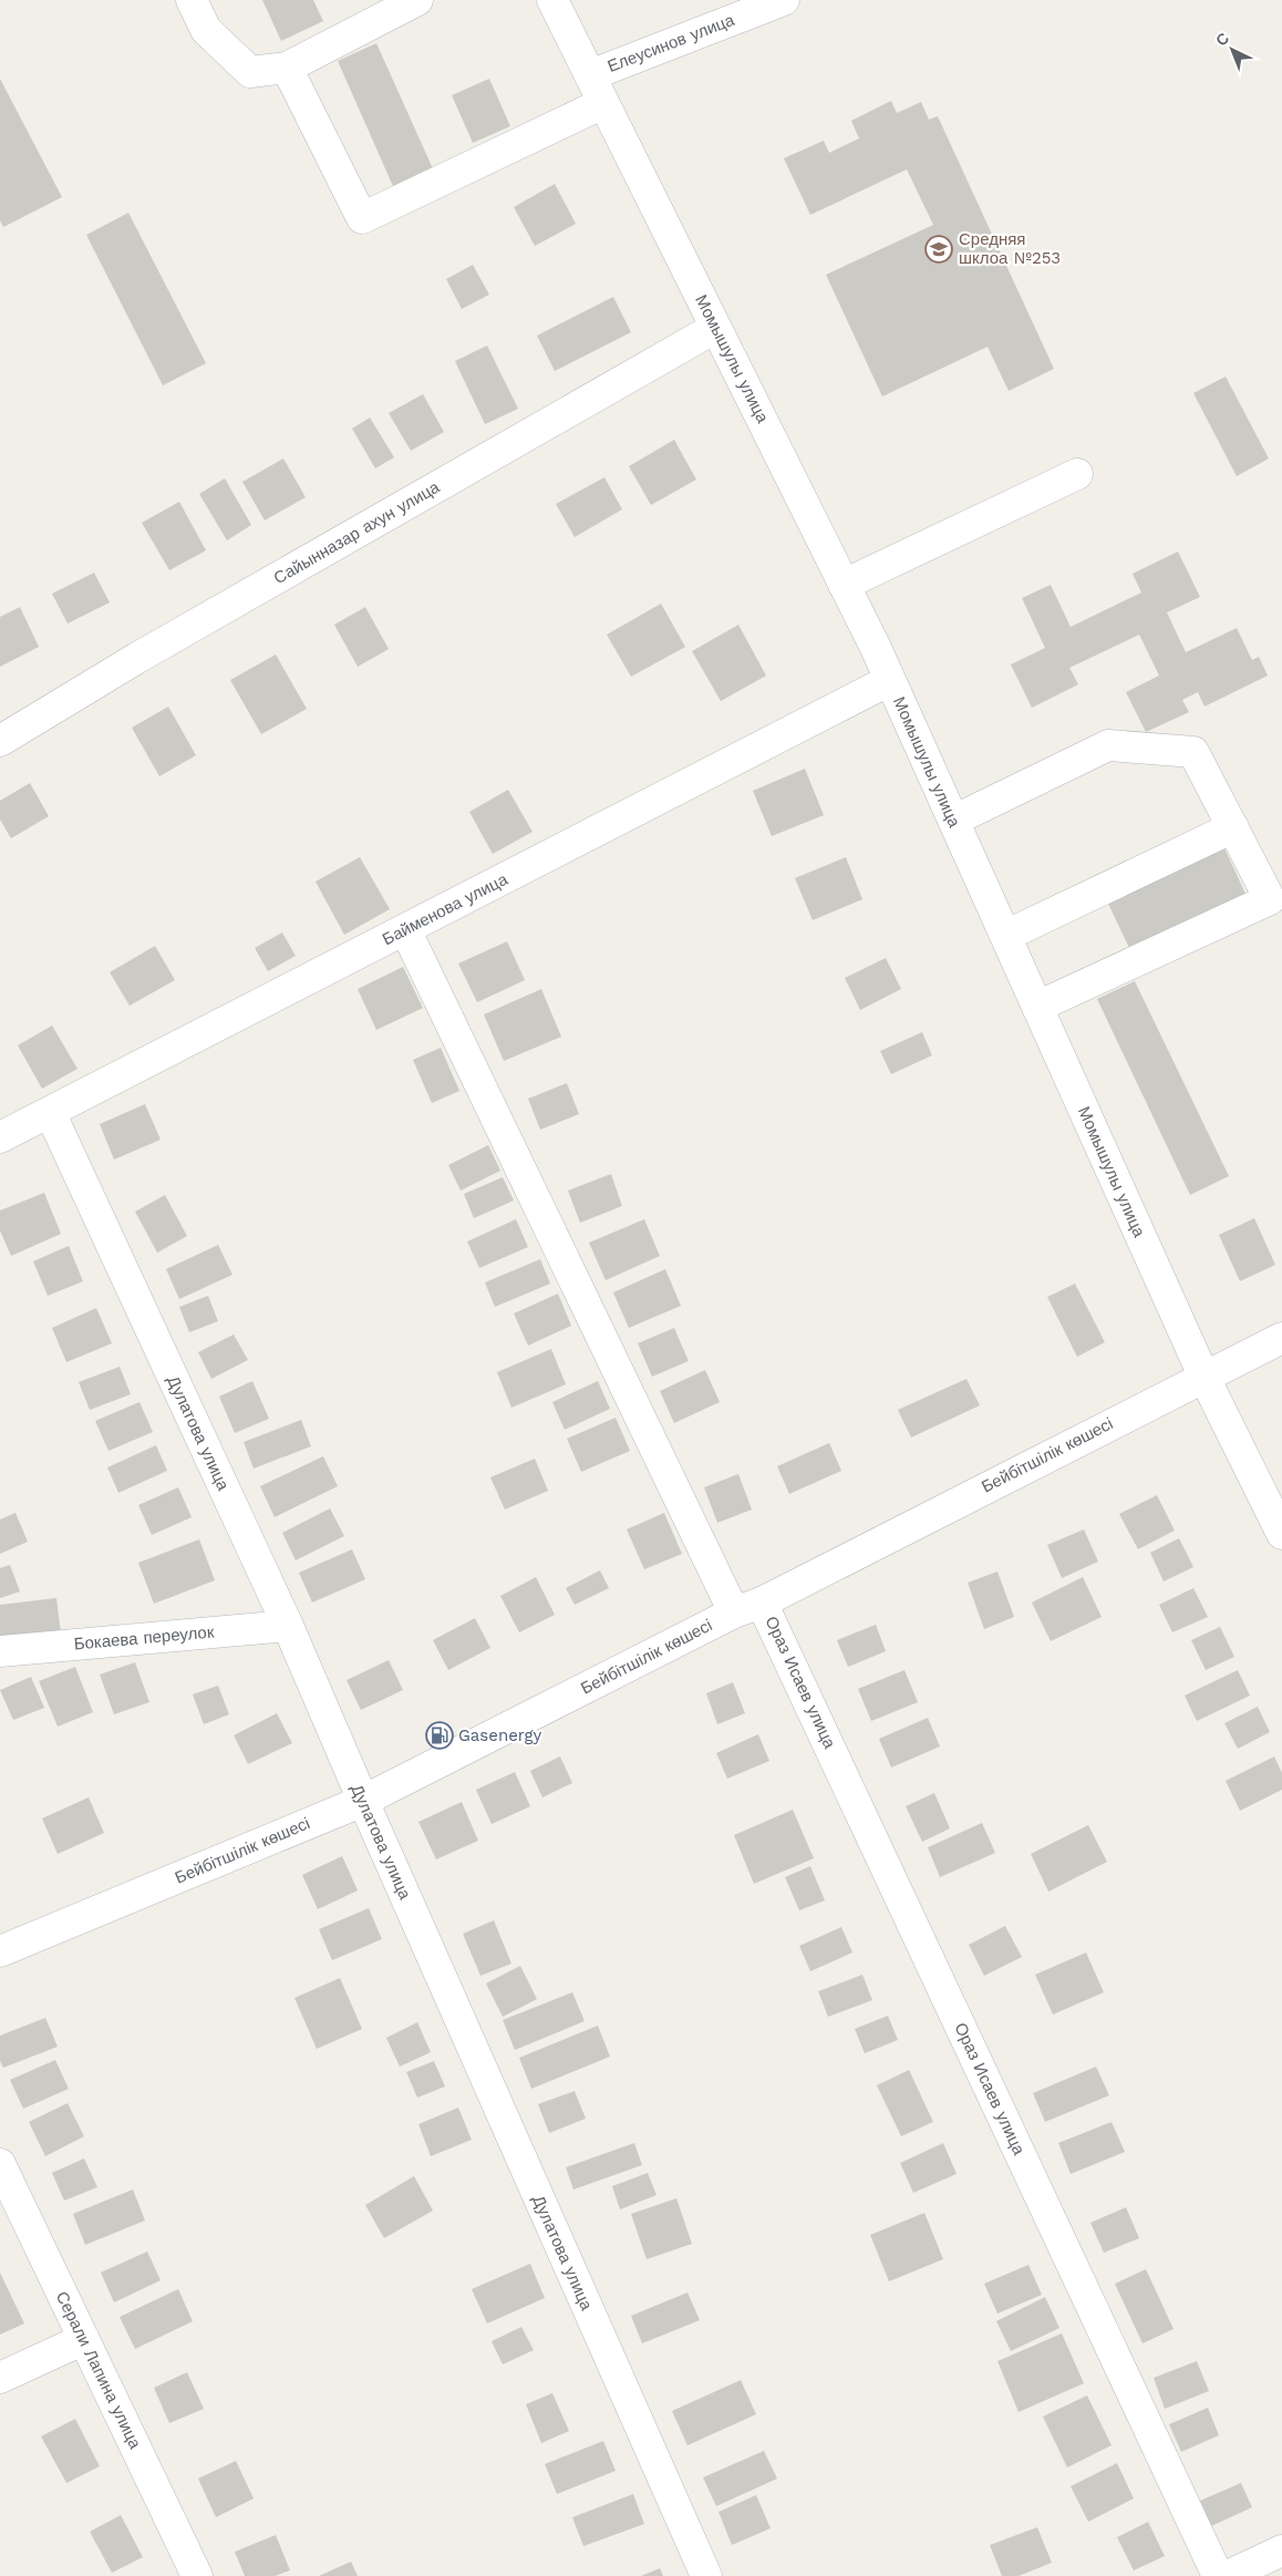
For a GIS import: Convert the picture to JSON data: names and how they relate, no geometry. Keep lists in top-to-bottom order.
{
  "streets": {
    "street": [
      "Елеусинов улица",
      "Момышулы улица",
      "Сайынназар ахун улица",
      "Байменова улица",
      "Дулатова улица",
      "Бейбітшілік көшесі",
      "Бокаева переулок",
      "Ораз Исаев улица",
      "Серали Лапина улица"
    ]
  },
  "crossings": [
    ["Елеусинов улица", "Момышулы улица"],
    ["Момышулы улица", "Сайынназар ахун улица"],
    ["Момышулы улица", "Байменова улица"],
    ["Момышулы улица", "Бейбітшілік көшесі"],
    ["Байменова улица", "Дулатова улица"],
    ["Дулатова улица", "Бейбітшілік көшесі"],
    ["Дулатова улица", "Бокаева переулок"],
    ["Бейбітшілік көшесі", "Ораз Исаев улица"]
  ],
  "places": {
    "school or university": ["Средняя шклоа №253"],
    "fuel station": ["Gasenergy"]
  },
  "north": "top left"
}
